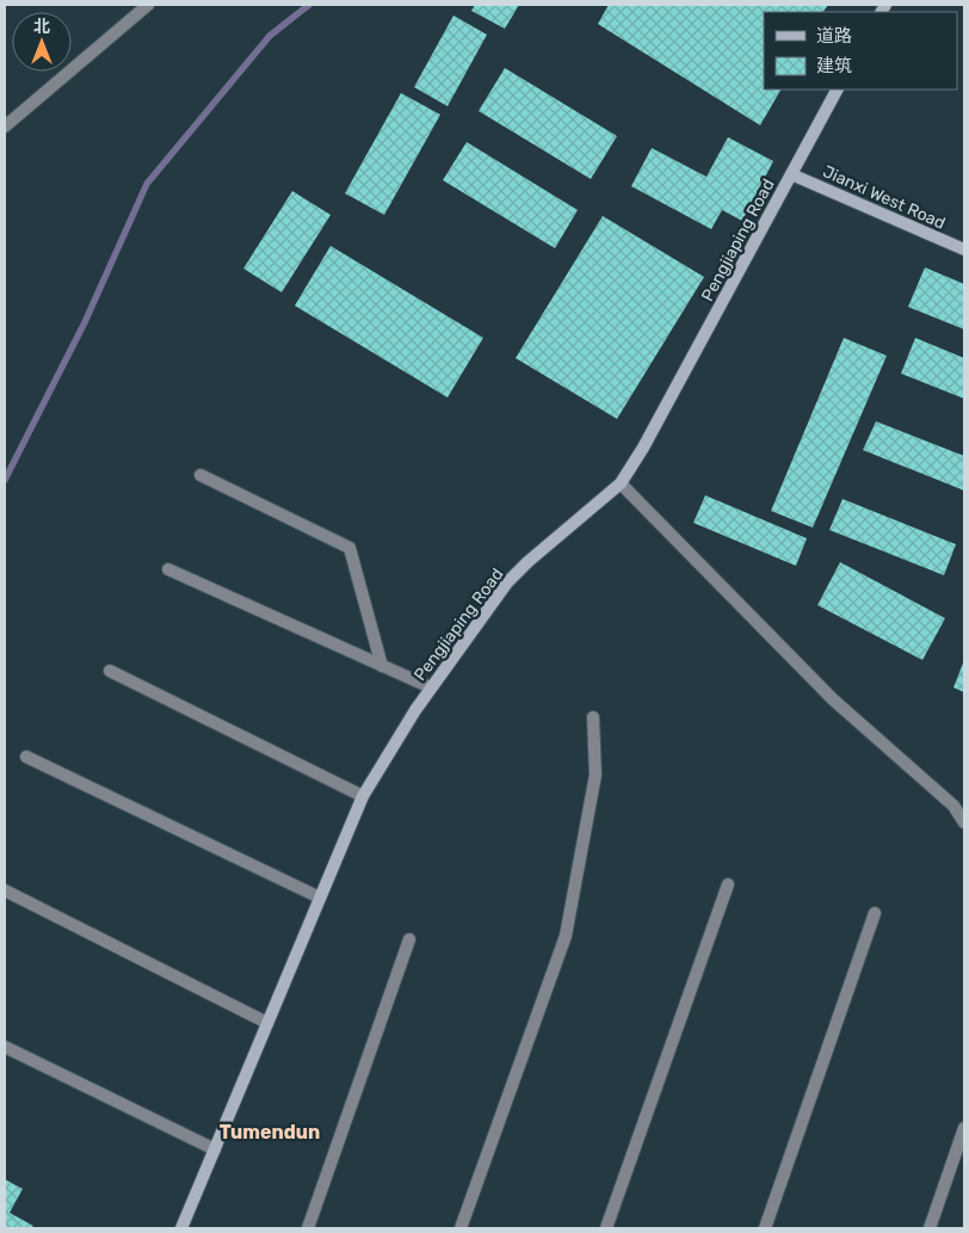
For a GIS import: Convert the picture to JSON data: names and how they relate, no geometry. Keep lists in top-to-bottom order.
{
  "streets": {
    "street": ["Jianxi West Road", "Pengjiaping Road"]
  },
  "crossings": [
    ["Jianxi West Road", "Pengjiaping Road"]
  ],
  "districts": ["Tumendun"],
  "legend": ["道路", "建筑"],
  "north": "top"
}
